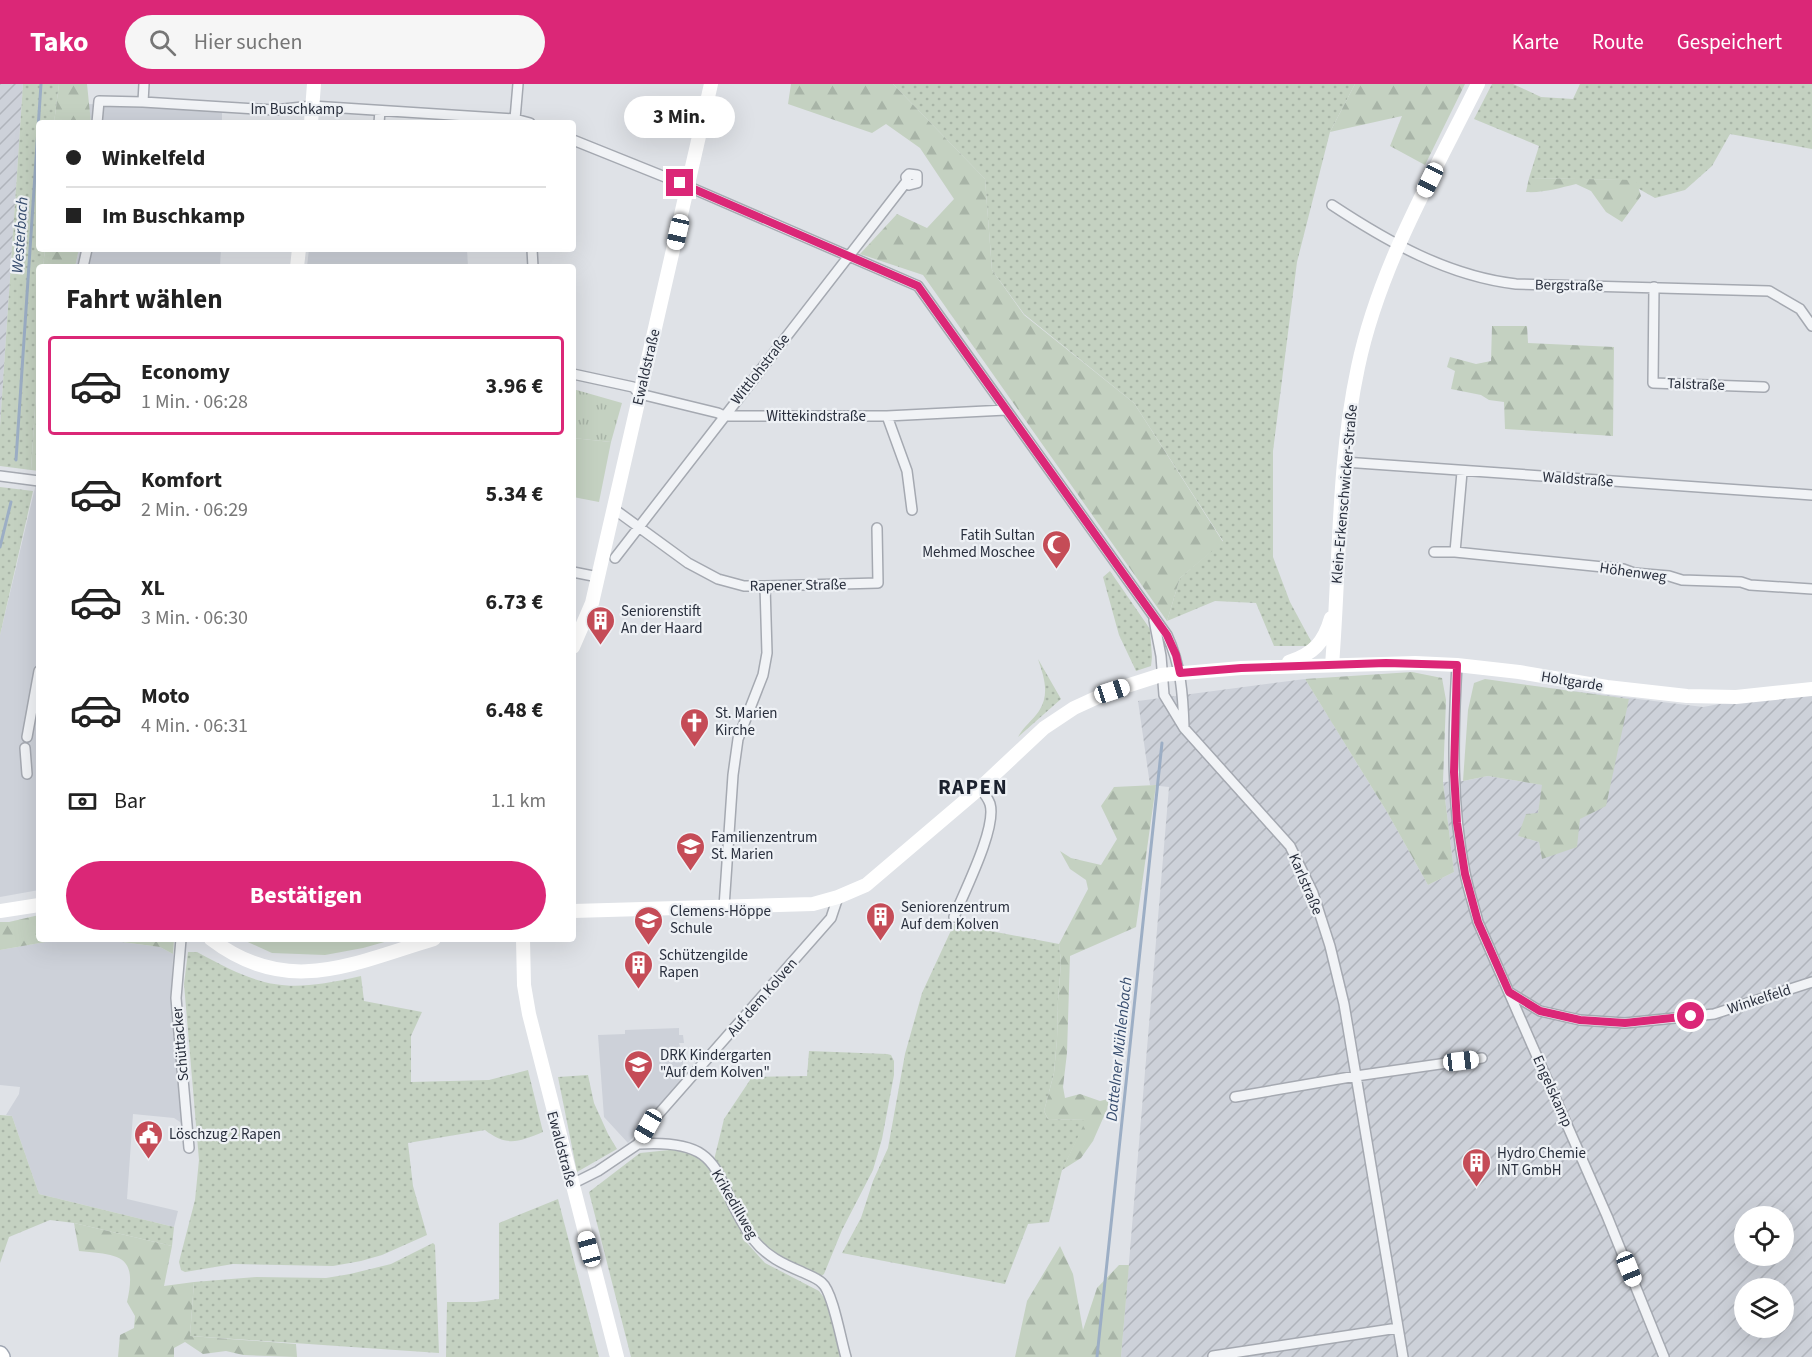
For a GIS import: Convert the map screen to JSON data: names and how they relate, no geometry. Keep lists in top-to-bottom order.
{
  "streets": {
    "street": [
      "Im Buschkamp",
      "Bergstraße",
      "Ewaldstraße",
      "Wittlohstraße",
      "Talstraße",
      "Wittekindstraße",
      "Waldstraße",
      "Klein-Erkenschwicker-Straße",
      "Höhenweg",
      "Rapener Straße",
      "Holtgarde",
      "Karlstraße",
      "Auf dem Kolven",
      "Winkelfeld",
      "Schüttacker",
      "Engelskamp",
      "Krikedillweg"
    ]
  },
  "crossings": [
    ["Bergstraße", "Talstraße"],
    ["Bergstraße", "Klein-Erkenschwicker-Straße"],
    ["Ewaldstraße", "Wittekindstraße"],
    ["Ewaldstraße", "Rapener Straße"],
    ["Ewaldstraße", "Auf dem Kolven"],
    ["Wittlohstraße", "Wittekindstraße"],
    ["Wittlohstraße", "Rapener Straße"],
    ["Waldstraße", "Klein-Erkenschwicker-Straße"],
    ["Klein-Erkenschwicker-Straße", "Holtgarde"],
    ["Auf dem Kolven", "Krikedillweg"],
    ["Winkelfeld", "Engelskamp"]
  ],
  "districts": ["RAPEN"],
  "water": ["Westerbach", "Dattelner Mühlenbach"],
  "places": {
    "mosque": ["Fatih Sultan Mehmed Moschee"],
    "building": [
      "Seniorenstift An der Haard",
      "Seniorenzentrum Auf dem Kolven",
      "Schützengilde Rapen",
      "Hydro Chemie INT GmbH"
    ],
    "church": ["St. Marien Kirche"],
    "school or university": ["Familienzentrum St. Marien", "Clemens-Höppe Schule", "DRK Kindergarten \"Auf dem Kolven\""],
    "public building": ["Löschzug 2 Rapen"]
  },
  "page": {
    "header": "Tako",
    "search": "Hier suchen",
    "nav": ["Karte", "Route", "Gespeichert"],
    "bubble": "3 Min.",
    "banner": ["Winkelfeld", "Im Buschkamp"],
    "heading": "Fahrt wählen",
    "list": [
      {
        "name": "Economy",
        "note": "1 Min. · 06:28",
        "value": "3.96 €"
      },
      {
        "name": "Komfort",
        "note": "2 Min. · 06:29",
        "value": "5.34 €"
      },
      {
        "name": "XL",
        "note": "3 Min. · 06:30",
        "value": "6.73 €"
      },
      {
        "name": "Moto",
        "note": "4 Min. · 06:31",
        "value": "6.48 €"
      }
    ],
    "pay": ["Bar", "1.1 km"],
    "buttons": "Bestätigen"
  }
}
